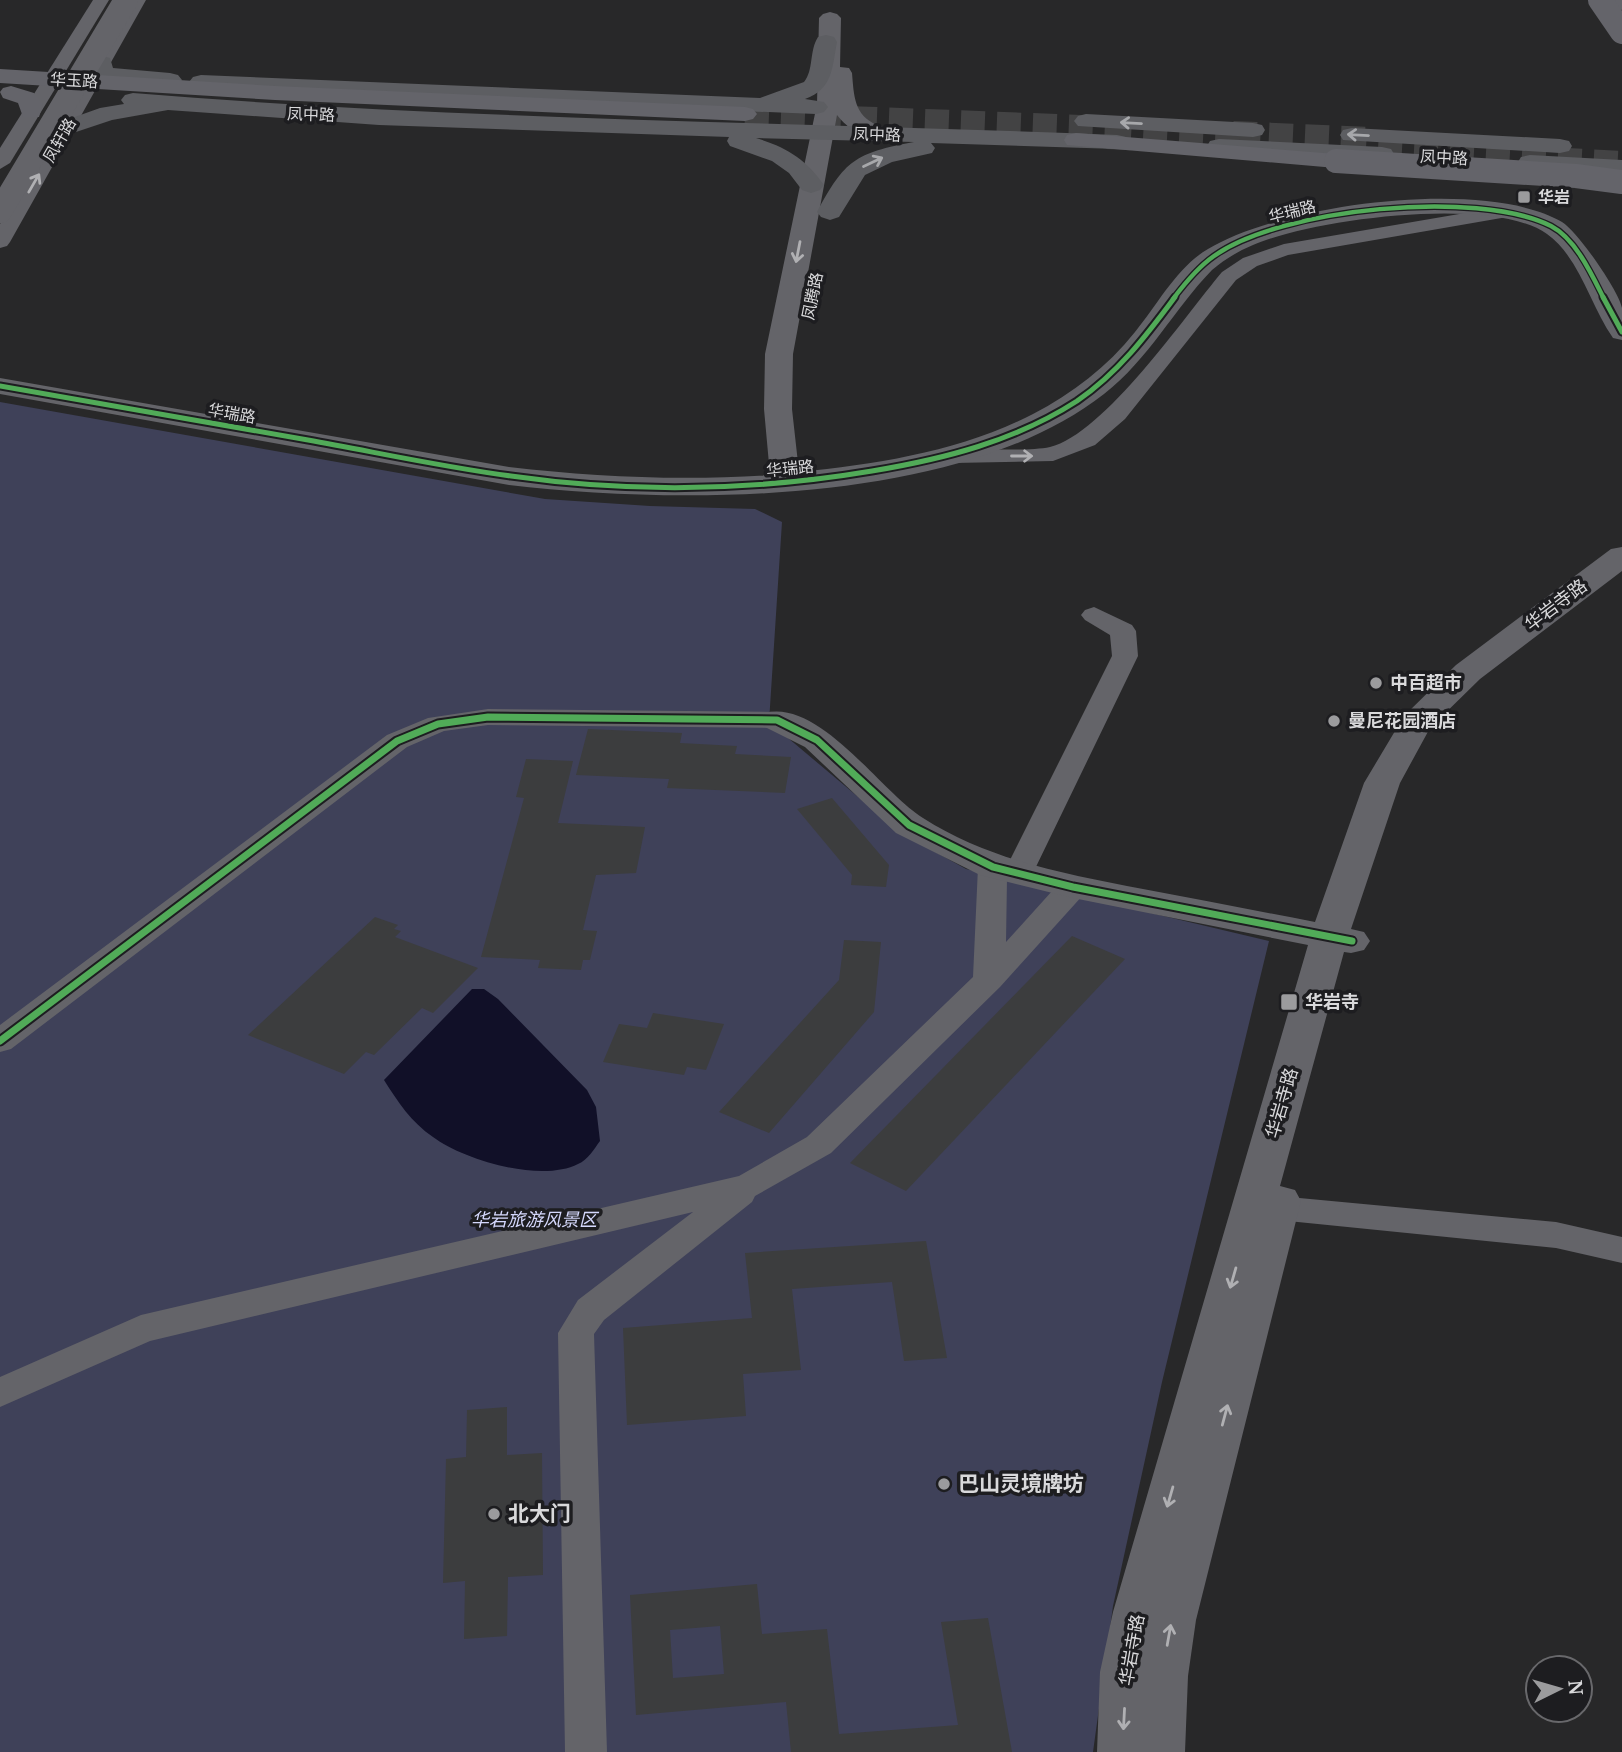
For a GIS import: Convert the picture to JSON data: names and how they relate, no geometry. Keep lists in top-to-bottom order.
{
  "streets": {
    "main road": ["华玉路", "凤中路"],
    "street": [
      "凤轩路",
      "华瑞路",
      "凤腾路",
      "华岩寺路"
    ]
  },
  "crossings": [
    ["华玉路", "凤中路"],
    ["华玉路", "凤轩路"],
    ["凤中路", "凤腾路"],
    ["华瑞路", "凤腾路"]
  ],
  "parks": ["华岩旅游风景区"],
  "places": {
    "transit": ["华岩", "华岩寺"],
    "other": [
      "中百超市",
      "曼尼花园酒店",
      "巴山灵境牌坊",
      "北大门"
    ]
  },
  "north": "right"
}
